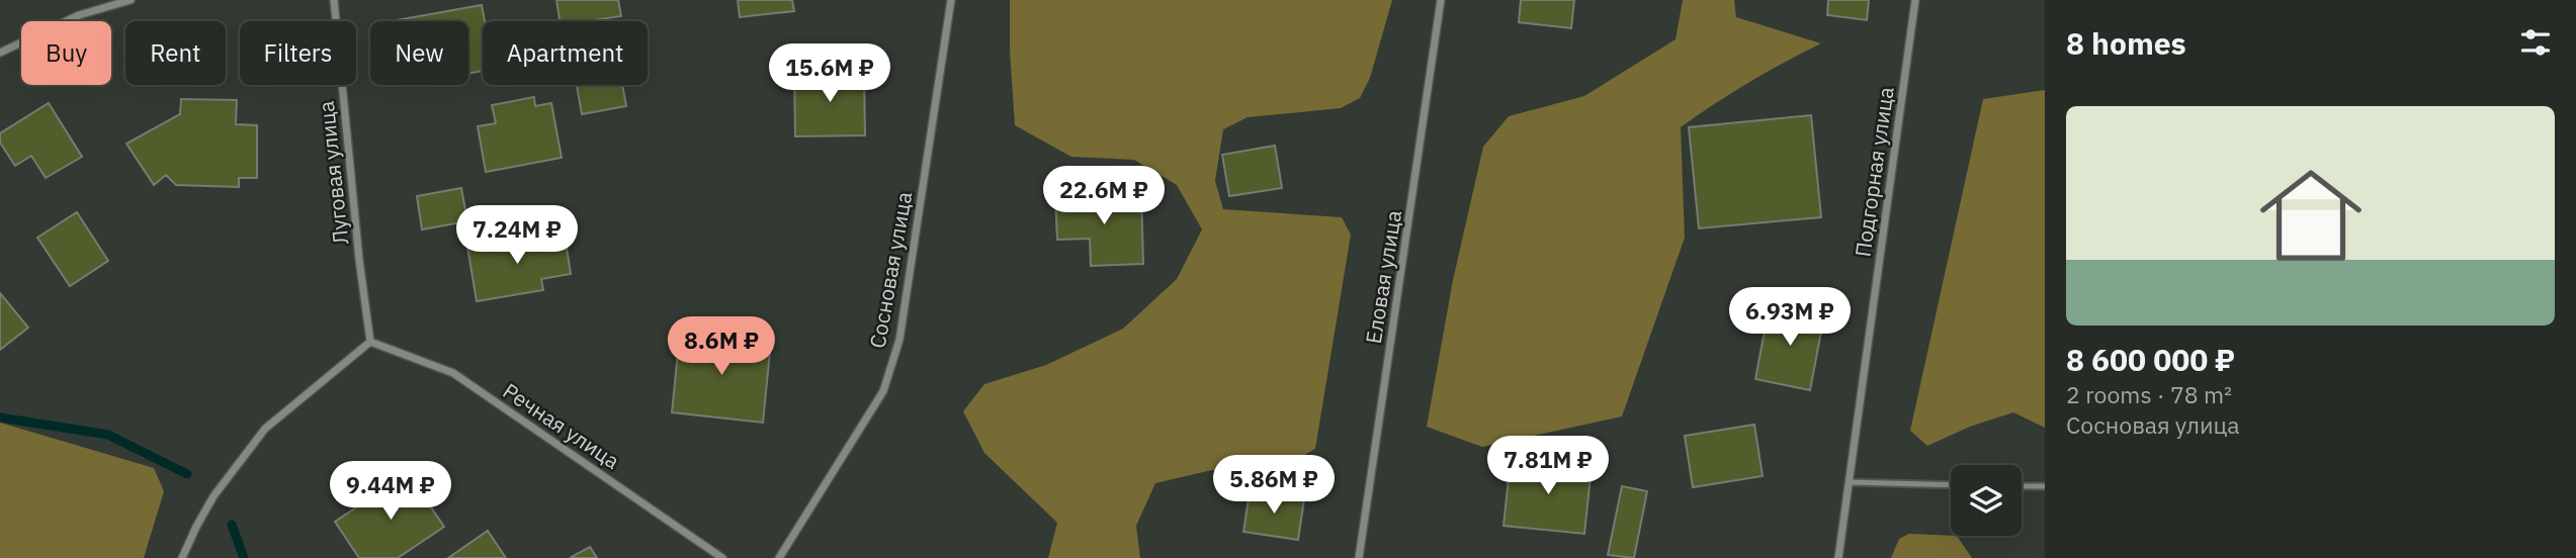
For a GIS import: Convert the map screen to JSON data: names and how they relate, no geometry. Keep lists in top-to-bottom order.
{
  "streets": {
    "street": [
      "Подгорная улица",
      "Луговая улица",
      "Сосновая улица",
      "Еловая улица",
      "Речная улица"
    ]
  },
  "crossings": [
    ["Луговая улица", "Речная улица"]
  ],
  "page": {
    "heading": "8 homes",
    "chip": [
      "Buy",
      "Rent",
      "Filters",
      "New",
      "Apartment"
    ],
    "price": [
      "15.6M ₽",
      "22.6M ₽",
      "7.24M ₽",
      "6.93M ₽",
      "8.6M ₽",
      "7.81M ₽",
      "5.86M ₽",
      "9.44M ₽"
    ],
    "list": [
      {
        "name": "8 600 000 ₽",
        "note": "2 rooms · 78 m² · Сосновая улица"
      }
    ]
  }
}
